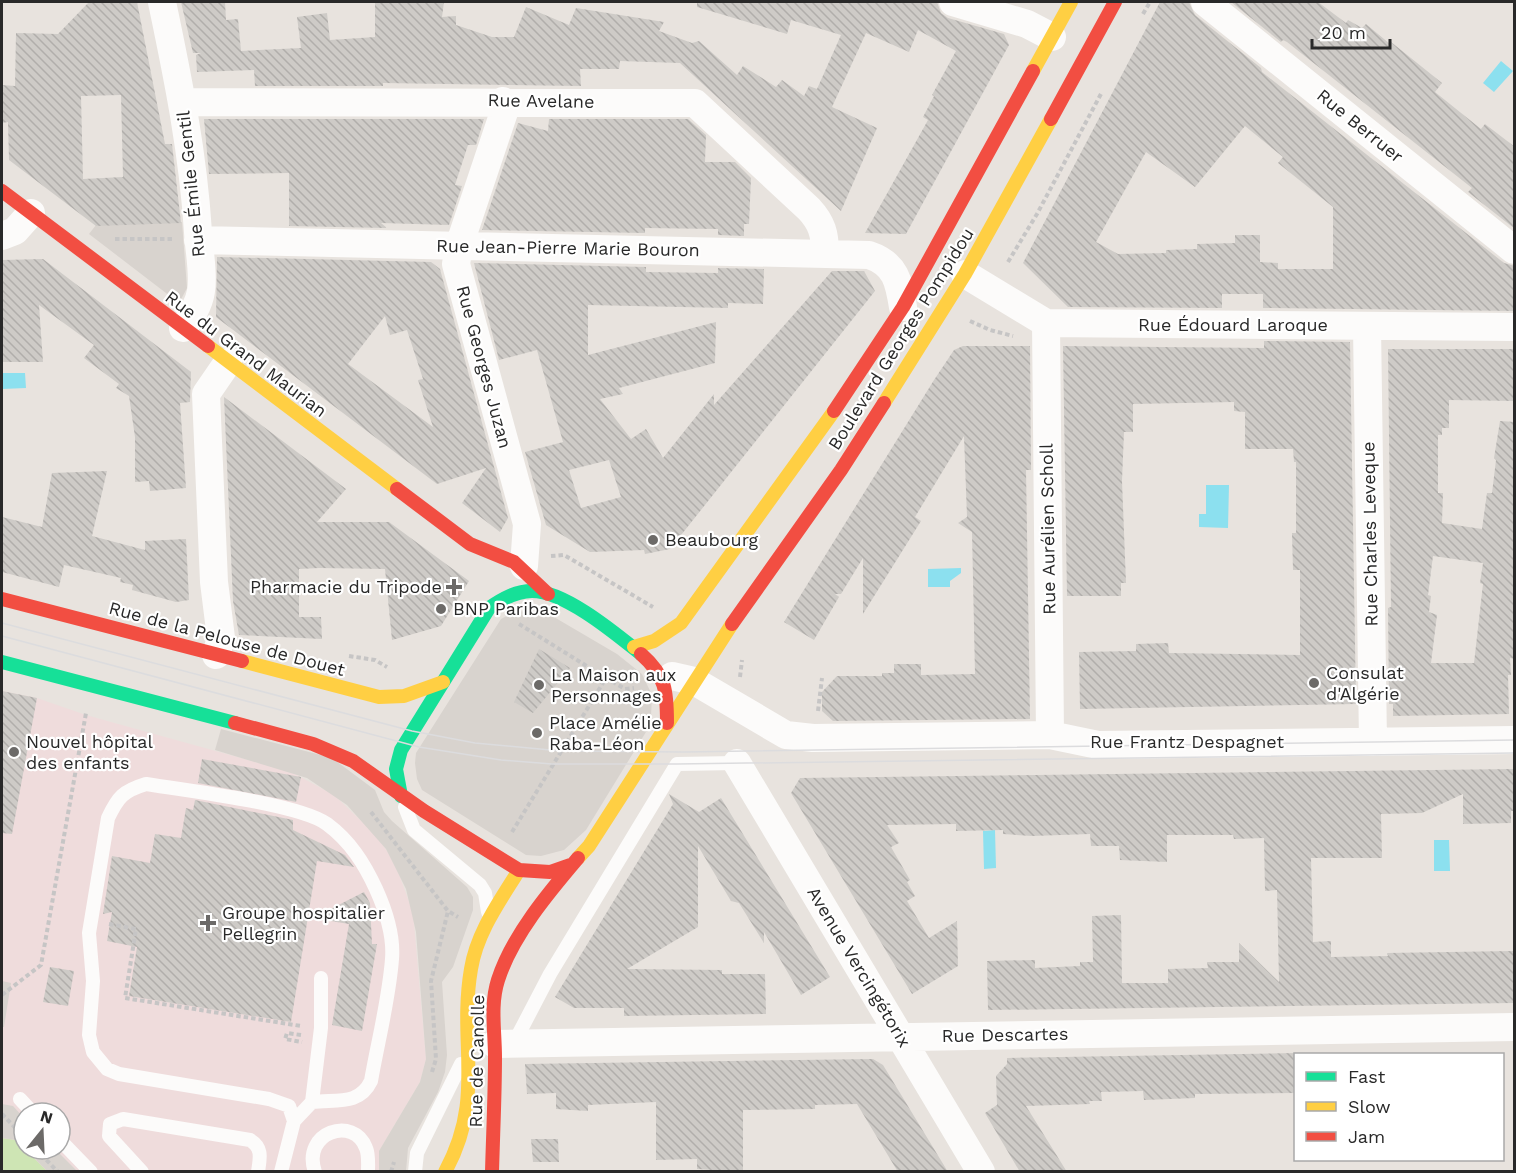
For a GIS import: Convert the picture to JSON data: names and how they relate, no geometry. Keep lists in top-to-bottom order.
{
  "streets": {
    "main road": [
      "Boulevard Georges Pompidou",
      "Rue du Grand Maurian",
      "Rue de la Pelouse de Douet",
      "Rue de Canolle"
    ],
    "street": [
      "Rue Avelane",
      "Rue Berruer",
      "Rue Émile Gentil",
      "Rue Jean-Pierre Marie Bouron",
      "Rue Édouard Laroque",
      "Rue Georges Juzan",
      "Rue Aurélien Scholl",
      "Rue Charles Leveque",
      "Rue Frantz Despagnet",
      "Avenue Vercingétorix",
      "Rue Descartes"
    ]
  },
  "crossings": [
    ["Rue Avelane", "Rue Émile Gentil"],
    ["Rue Avelane", "Rue Jean-Pierre Marie Bouron"],
    ["Rue Avelane", "Rue Georges Juzan"],
    ["Rue Émile Gentil", "Rue Jean-Pierre Marie Bouron"],
    ["Rue Émile Gentil", "Rue du Grand Maurian"],
    ["Rue Jean-Pierre Marie Bouron", "Boulevard Georges Pompidou"],
    ["Rue Jean-Pierre Marie Bouron", "Rue Georges Juzan"],
    ["Rue Édouard Laroque", "Rue Aurélien Scholl"],
    ["Rue Édouard Laroque", "Rue Charles Leveque"],
    ["Boulevard Georges Pompidou", "Rue Frantz Despagnet"],
    ["Rue du Grand Maurian", "Rue Georges Juzan"],
    ["Rue Aurélien Scholl", "Rue Frantz Despagnet"],
    ["Rue Charles Leveque", "Rue Frantz Despagnet"],
    ["Avenue Vercingétorix", "Rue Descartes"],
    ["Avenue Vercingétorix", "Rue de Canolle"],
    ["Rue Descartes", "Rue de Canolle"]
  ],
  "places": {
    "other": [
      "Beaubourg",
      "BNP Paribas",
      "Consulat d'Algérie",
      "La Maison aux Personnages",
      "Place Amélie Raba-Léon",
      "Nouvel hôpital des enfants"
    ],
    "health": ["Pharmacie du Tripode", "Groupe hospitalier Pellegrin"]
  },
  "legend": ["Fast", "Slow", "Jam"],
  "scale_bar": "20 m",
  "north": "top"
}
